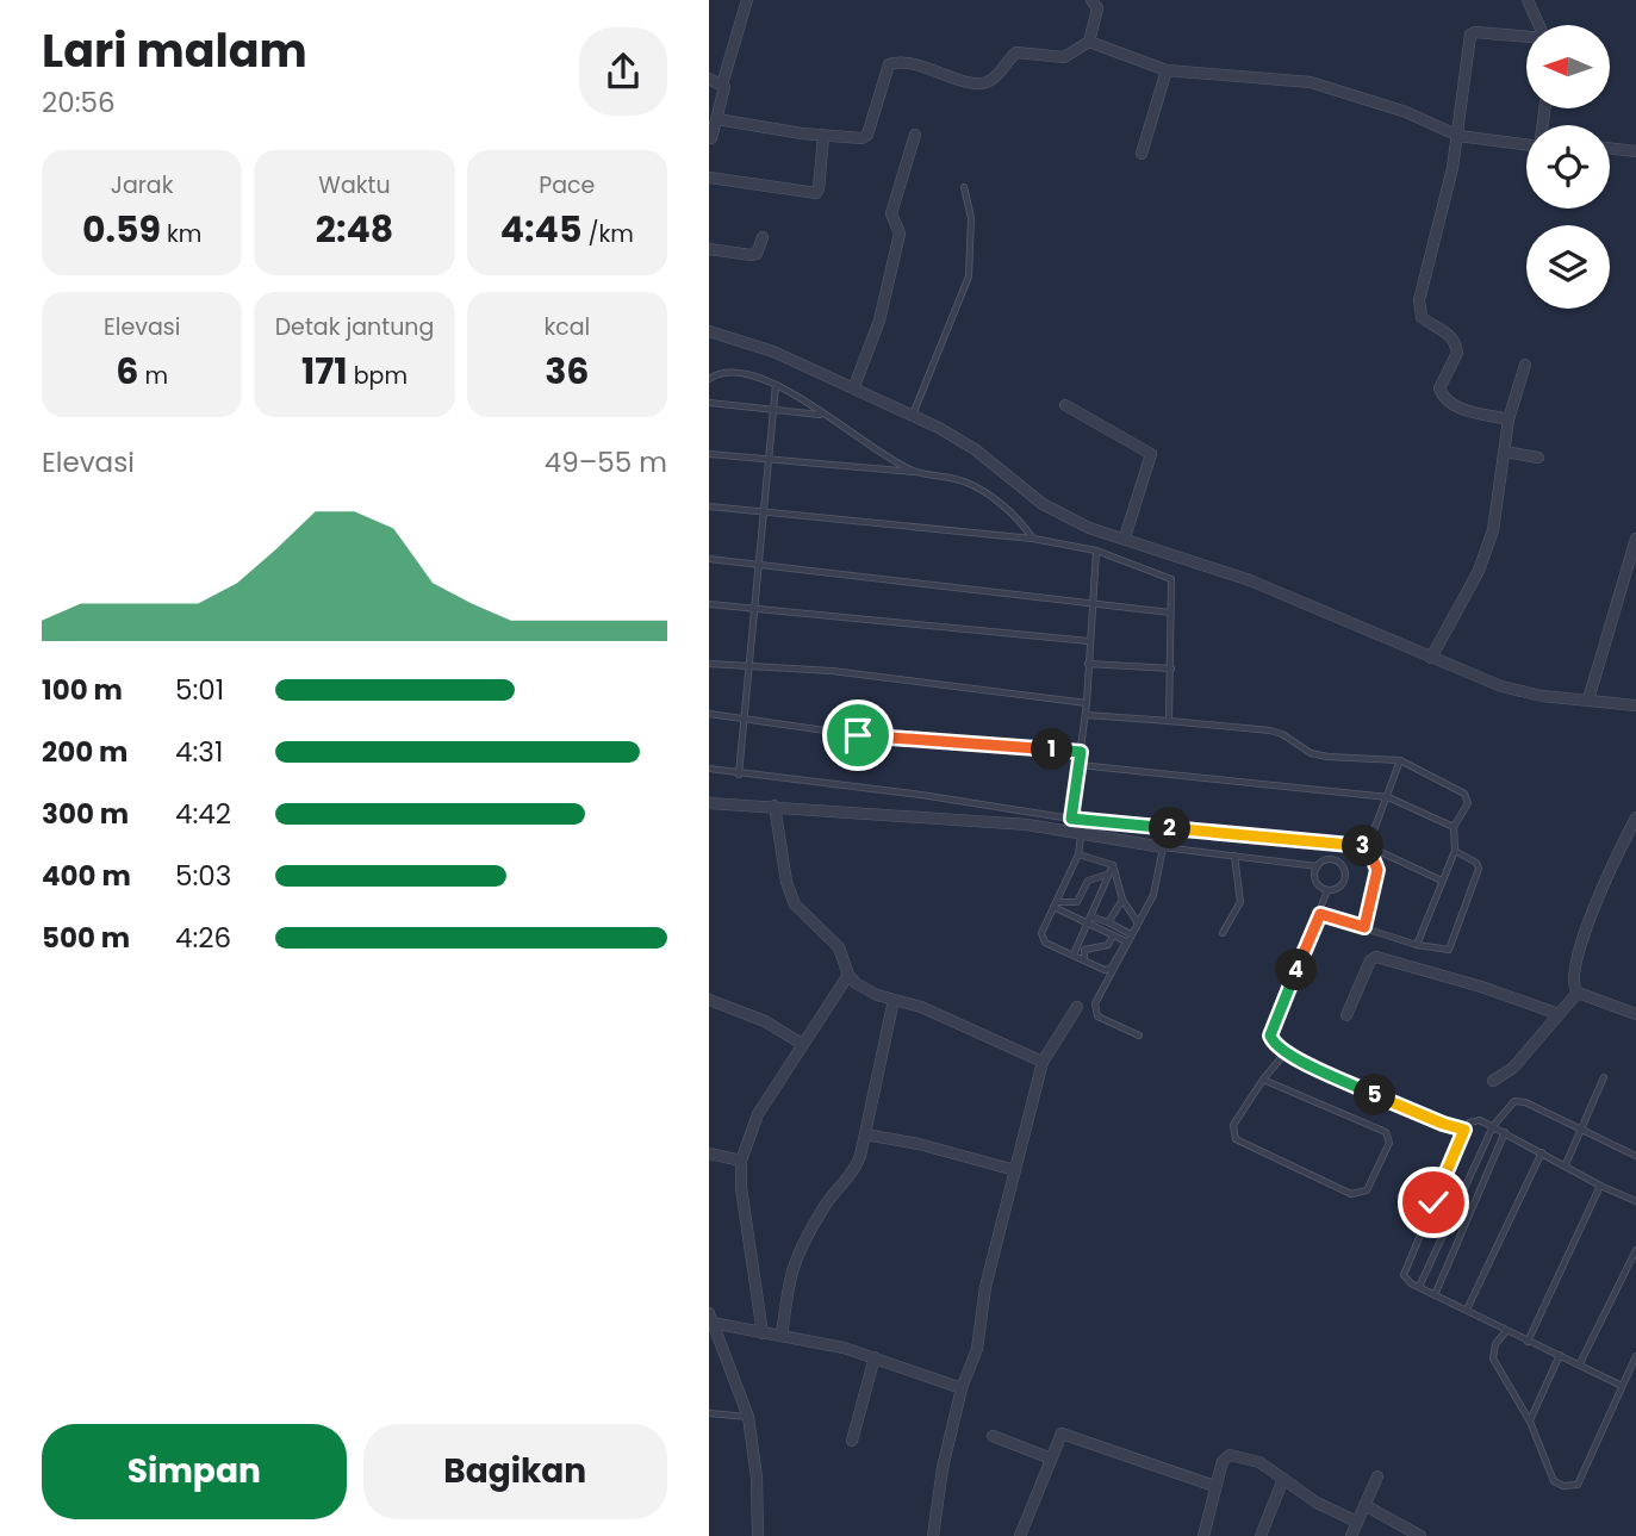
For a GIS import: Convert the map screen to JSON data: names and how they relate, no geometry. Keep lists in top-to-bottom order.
{
  "north": "left",
  "page": {
    "heading": ["Lari malam", "20:56"],
    "stats": [
      ["Jarak", "0.59 km"],
      ["Waktu", "2:48"],
      ["Pace", "4:45 /km"],
      ["Elevasi", "6 m"],
      ["Detak jantung", "171 bpm"],
      ["kcal", "36"]
    ],
    "chart": ["Elevasi", "49–55 m"],
    "list": [
      {
        "name": "100 m",
        "note": "5:01"
      },
      {
        "name": "200 m",
        "note": "4:31"
      },
      {
        "name": "300 m",
        "note": "4:42"
      },
      {
        "name": "400 m",
        "note": "5:03"
      },
      {
        "name": "500 m",
        "note": "4:26"
      }
    ],
    "pins": [
      "1",
      "2",
      "3",
      "4",
      "5"
    ],
    "buttons": ["Simpan", "Bagikan"]
  }
}
